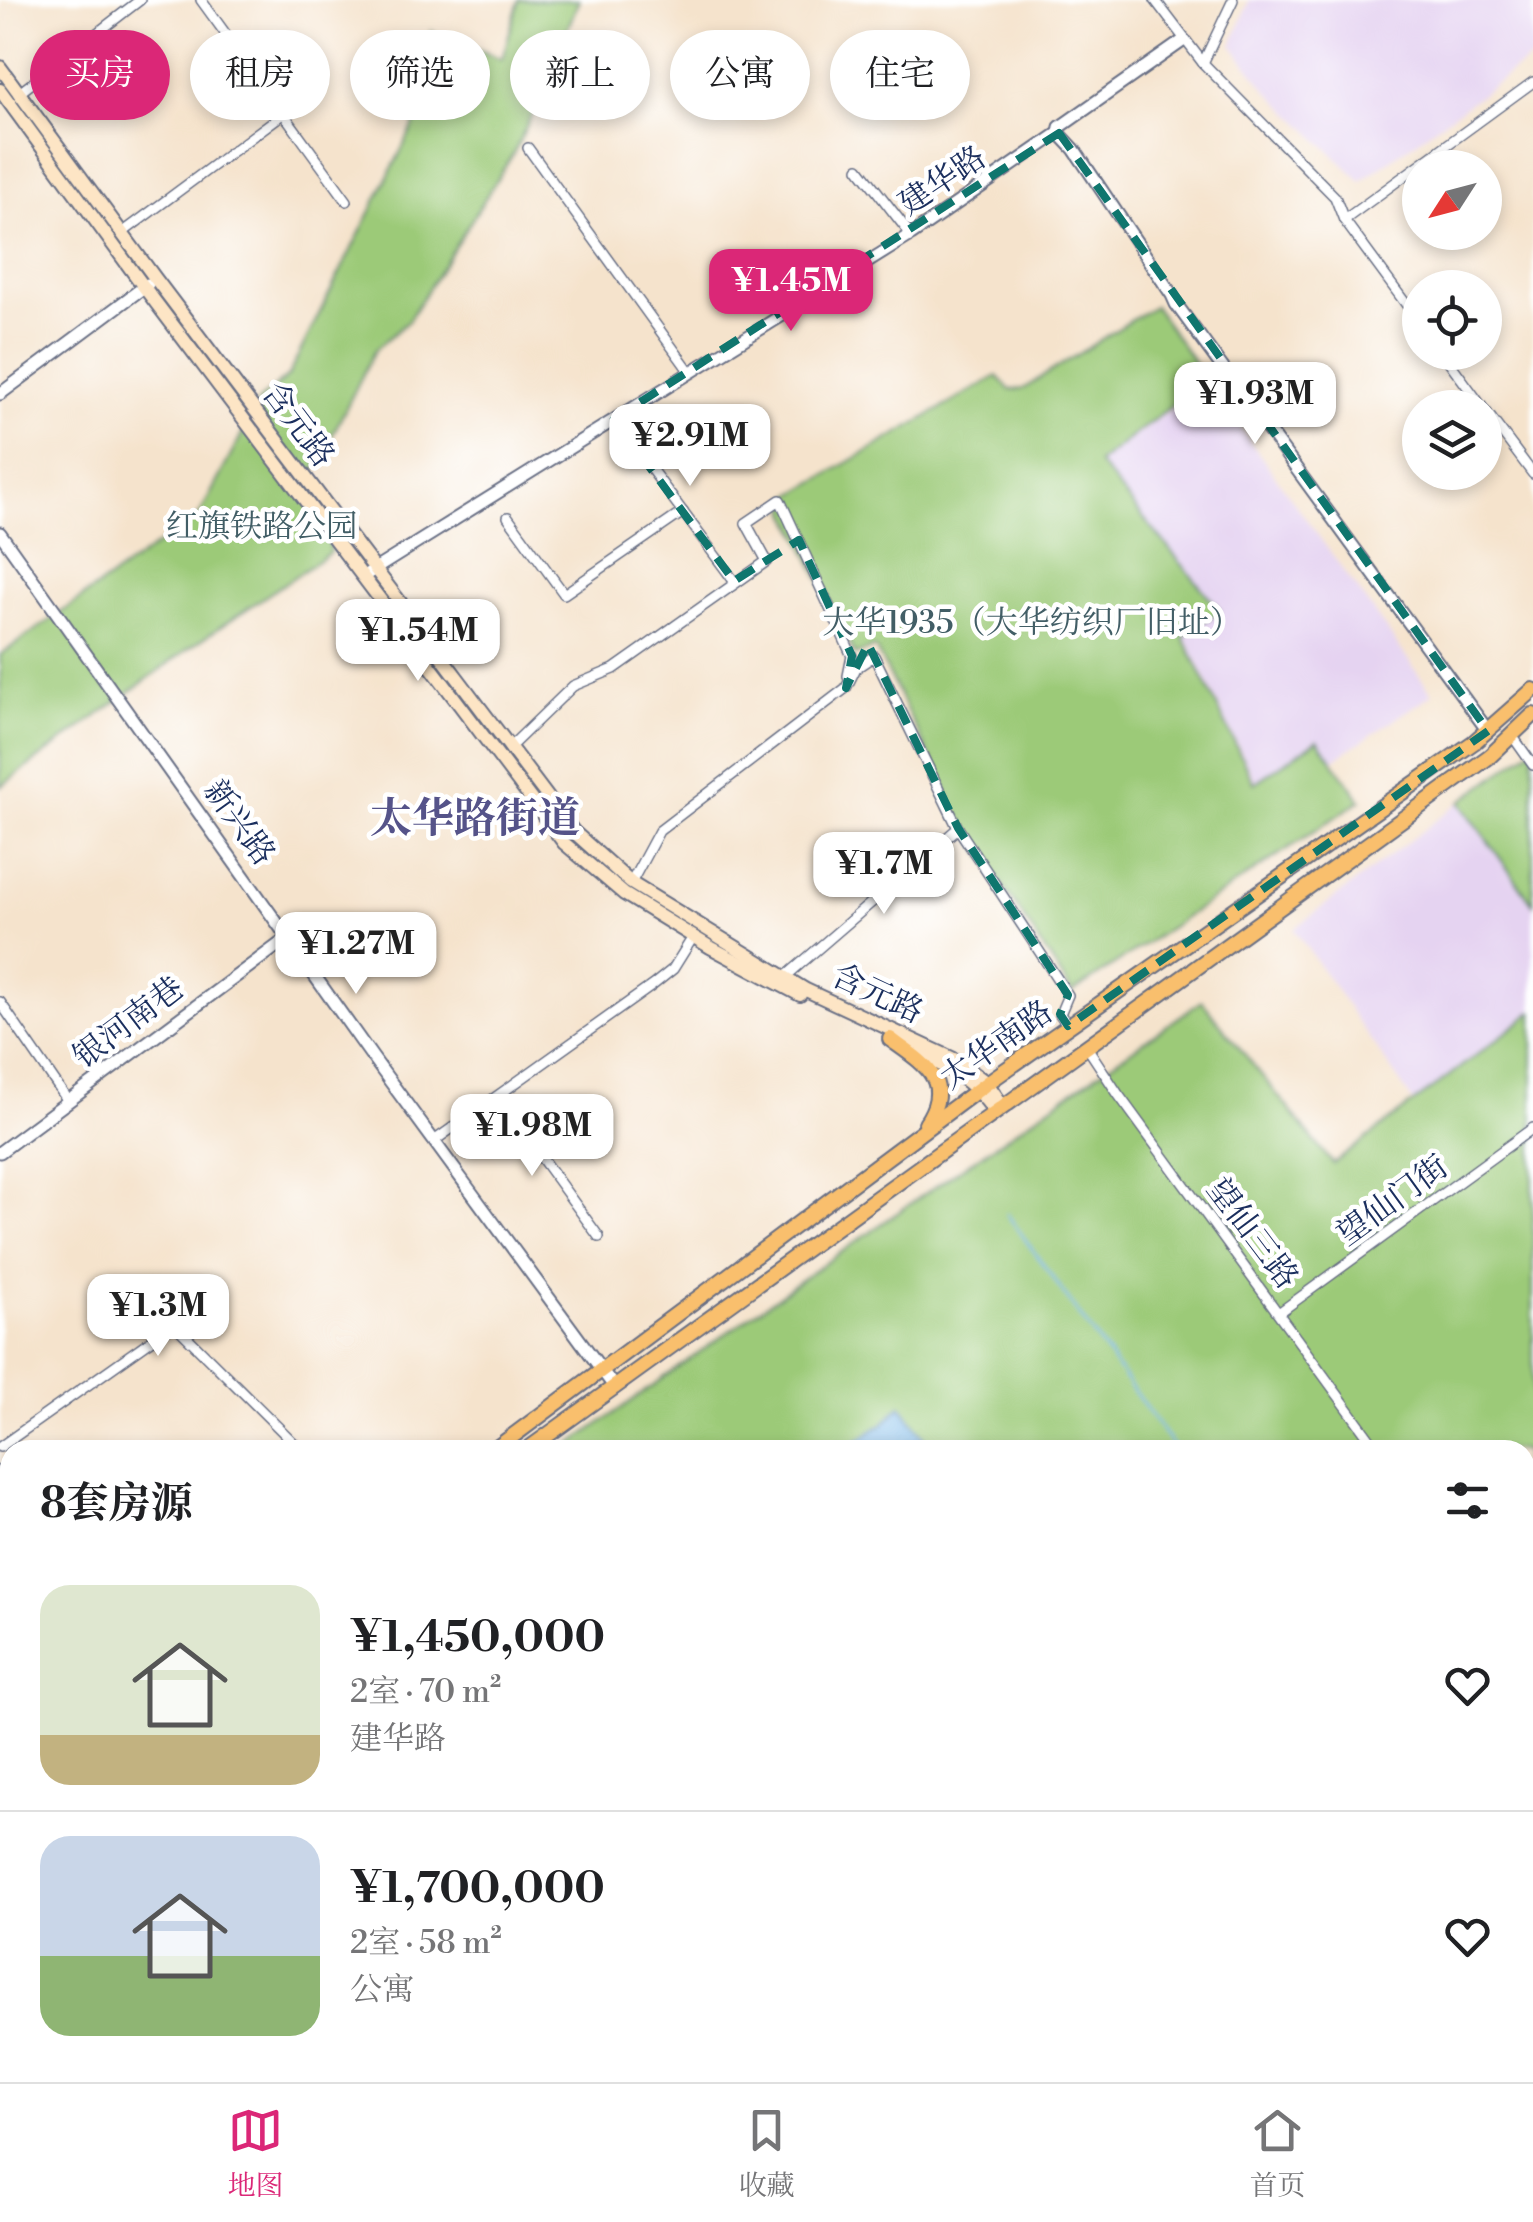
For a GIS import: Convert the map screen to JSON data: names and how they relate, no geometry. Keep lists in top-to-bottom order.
{
  "streets": {
    "main road": ["含元路", "太华南路"],
    "street": [
      "建华路",
      "新兴路",
      "银河南巷",
      "望仙门街",
      "望仙三路"
    ]
  },
  "crossings": [
    ["建华路", "含元路"],
    ["含元路", "太华南路"],
    ["新兴路", "银河南巷"],
    ["新兴路", "太华南路"],
    ["太华南路", "望仙三路"],
    ["望仙门街", "望仙三路"]
  ],
  "districts": ["太华路街道"],
  "parks": ["红旗铁路公园", "大华1935（大华纺织厂旧址）"],
  "north": "bottom left",
  "page": {
    "chip": [
      "买房",
      "租房",
      "筛选",
      "新上",
      "公寓",
      "住宅"
    ],
    "price": [
      "¥1.45M",
      "¥1.93M",
      "¥2.91M",
      "¥1.54M",
      "¥1.7M",
      "¥1.27M",
      "¥1.98M",
      "¥1.3M"
    ],
    "heading": "8套房源",
    "list": [
      {
        "name": "¥1,450,000",
        "note": "2室 · 70 m² · 建华路"
      },
      {
        "name": "¥1,700,000",
        "note": "2室 · 58 m² · 公寓"
      }
    ],
    "tabs": ["地图", "收藏", "首页"]
  }
}
